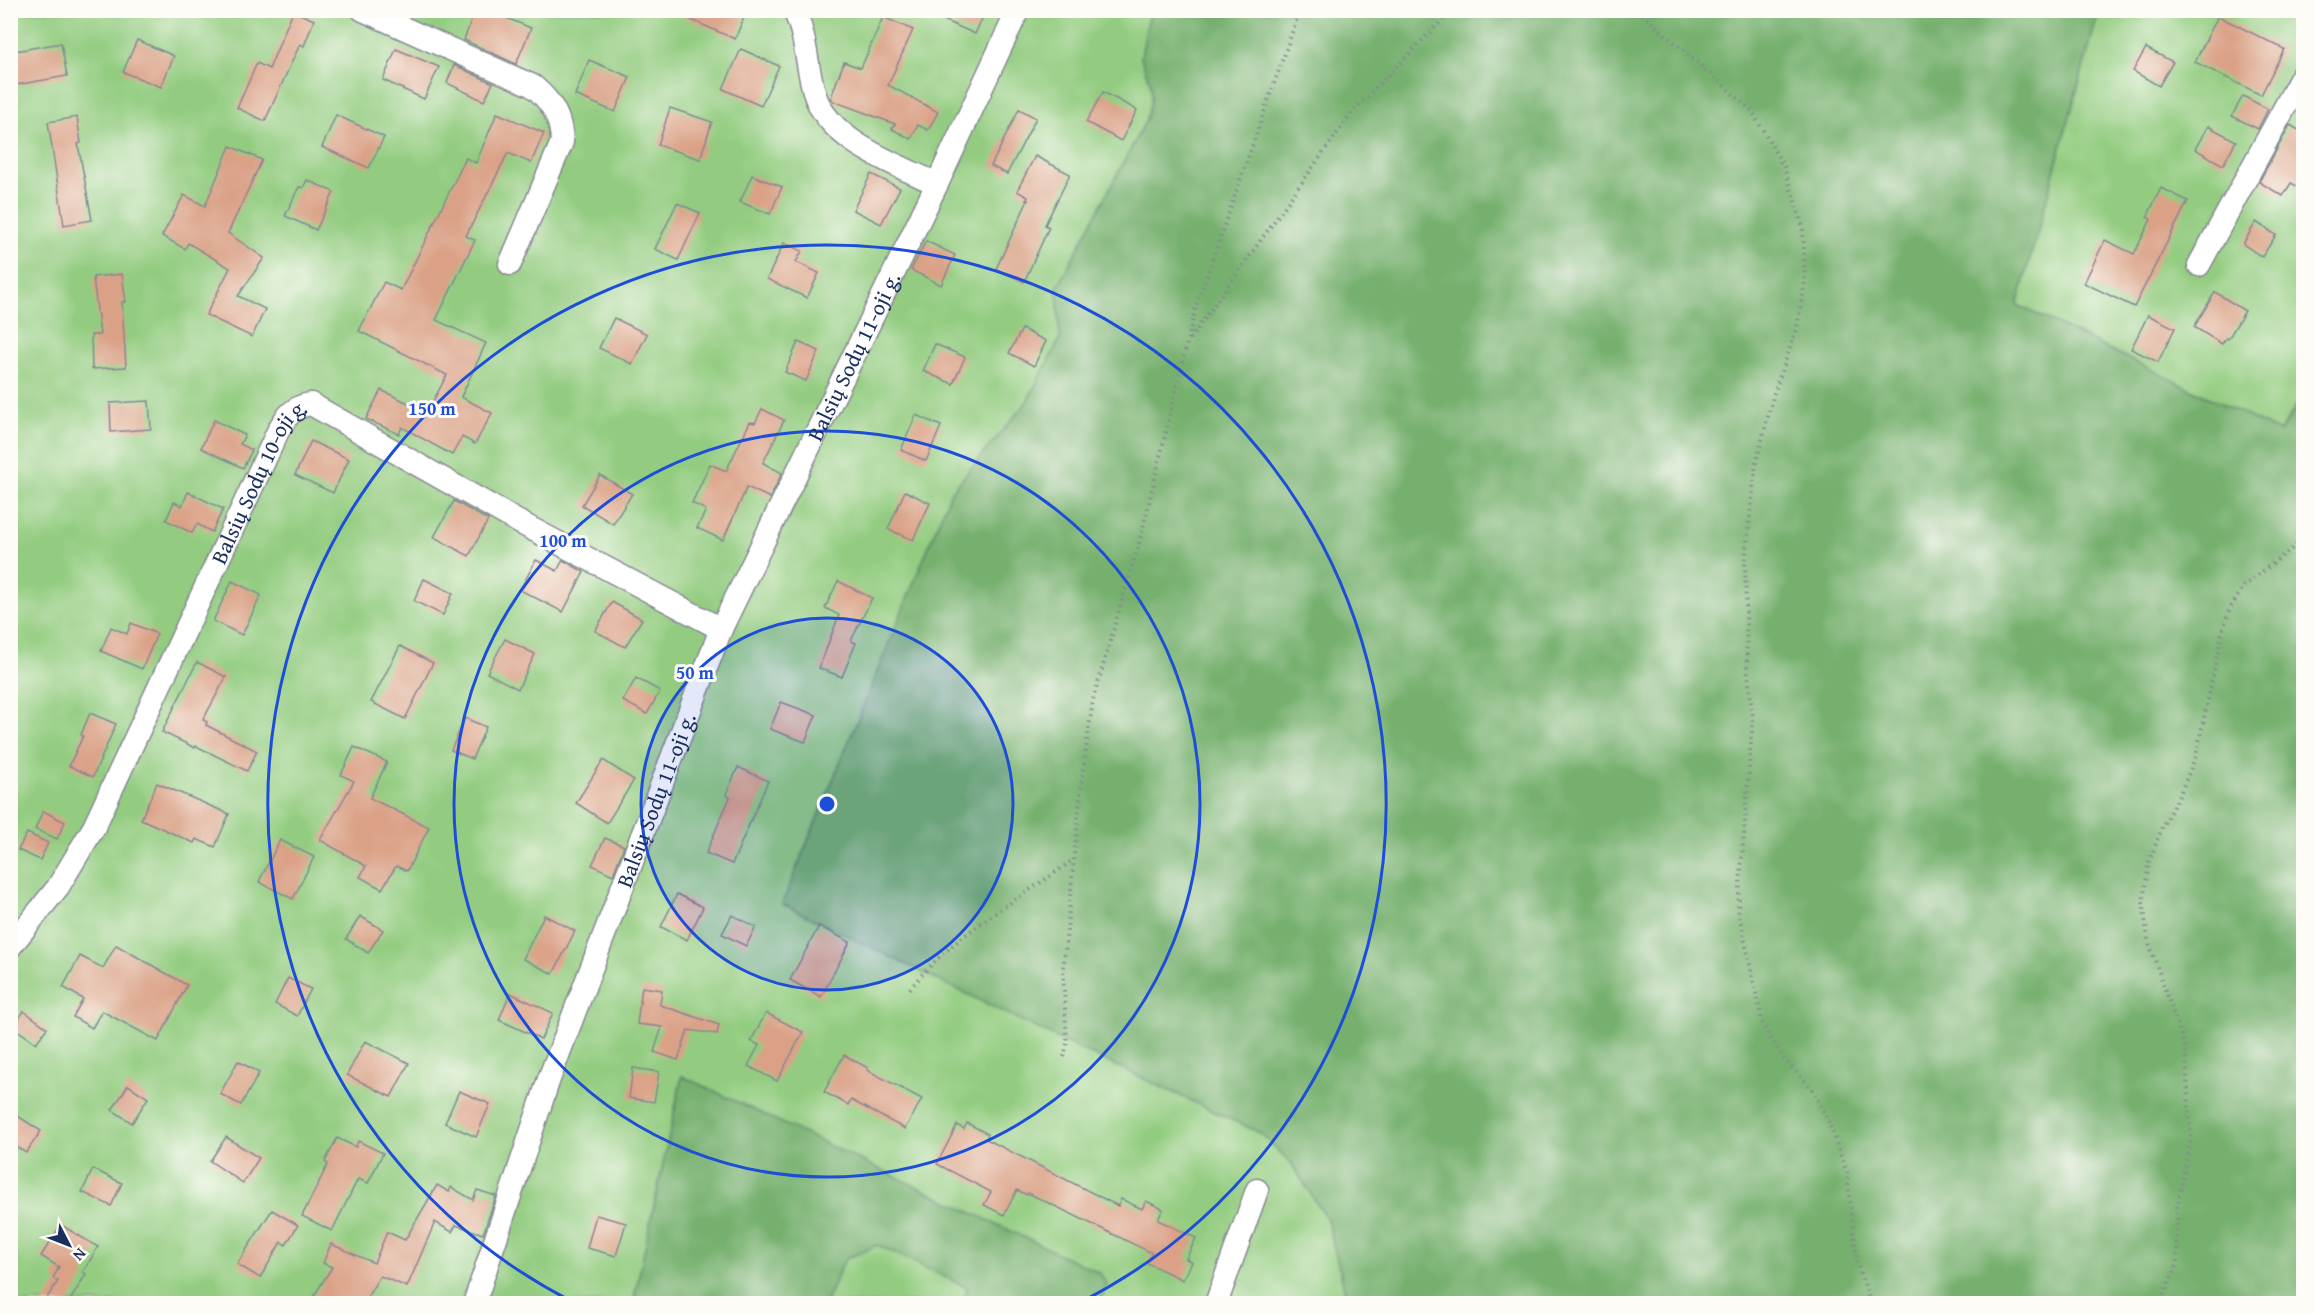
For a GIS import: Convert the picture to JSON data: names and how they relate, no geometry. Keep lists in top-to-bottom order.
{
  "streets": {
    "street": ["Balsių Sodų 11-oji g.", "Balsių Sodų 10-oji g."]
  },
  "crossings": [
    ["Balsių Sodų 11-oji g.", "Balsių Sodų 10-oji g."]
  ],
  "north": "bottom right",
  "rings": ["150 m", "100 m", "50 m"]
}
